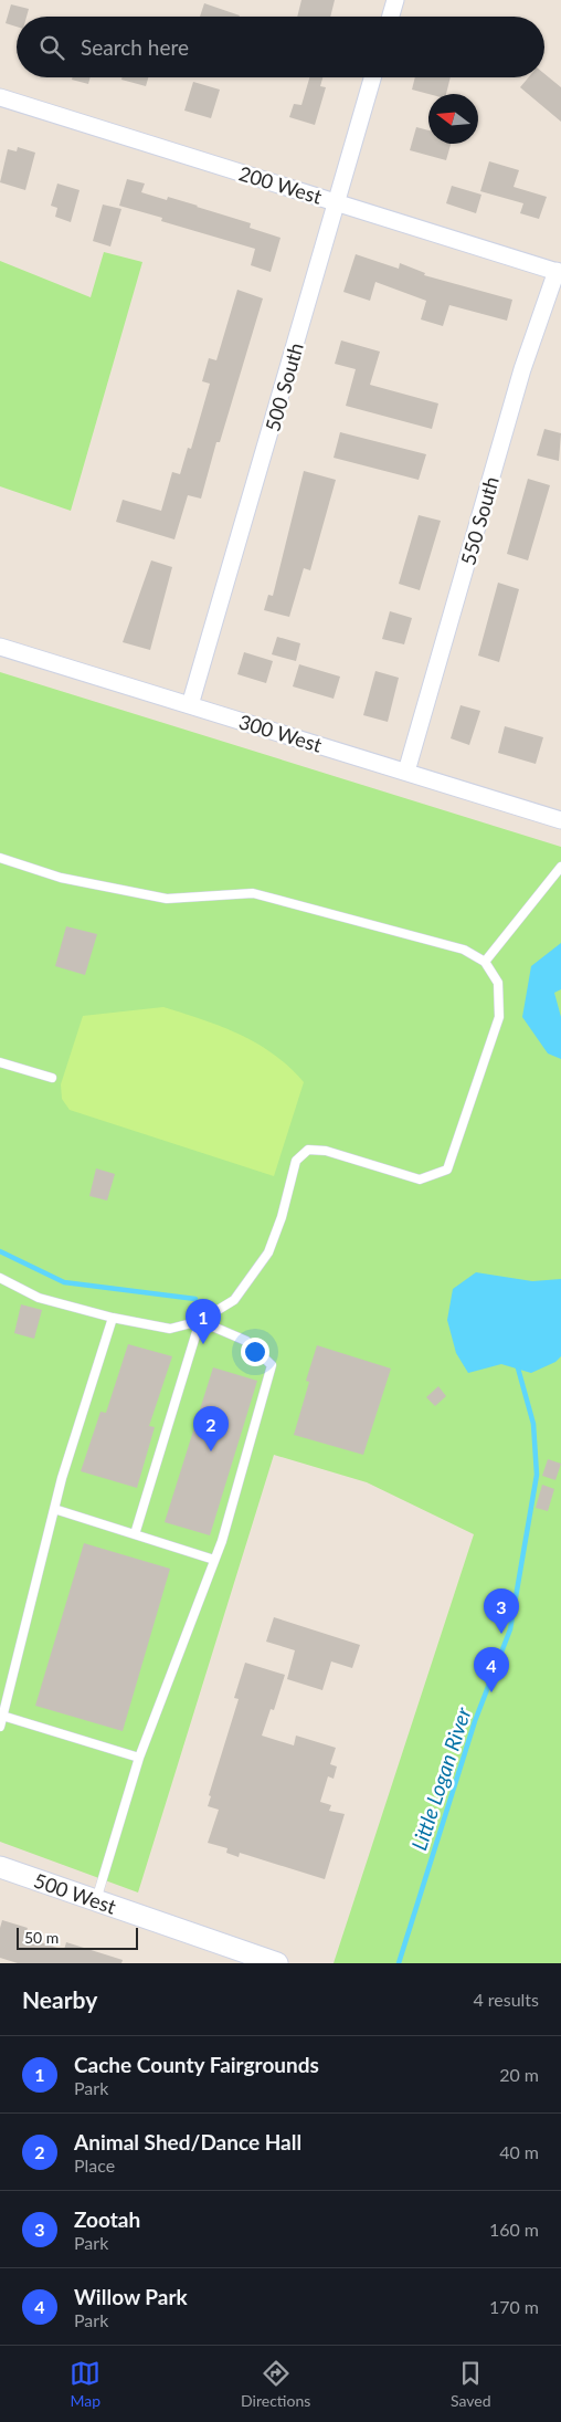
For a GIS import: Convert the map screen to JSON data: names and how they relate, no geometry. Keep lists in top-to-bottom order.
{
  "streets": {
    "street": [
      "200 West",
      "500 South",
      "550 South",
      "300 West",
      "500 West"
    ]
  },
  "crossings": [
    ["200 West", "500 South"],
    ["200 West", "550 South"],
    ["500 South", "300 West"],
    ["550 South", "300 West"]
  ],
  "water": ["Little Logan River"],
  "scale_bar": "50 m",
  "north": "left",
  "page": {
    "search": "Search here",
    "pins": [
      "1",
      "2",
      "3",
      "4"
    ],
    "scale": "50 m",
    "heading": ["Nearby", "4 results"],
    "list": [
      {
        "mark": "1",
        "name": "Cache County Fairgrounds",
        "note": "Park",
        "value": "20 m"
      },
      {
        "mark": "2",
        "name": "Animal Shed/Dance Hall",
        "note": "Place",
        "value": "40 m"
      },
      {
        "mark": "3",
        "name": "Zootah",
        "note": "Park",
        "value": "160 m"
      },
      {
        "mark": "4",
        "name": "Willow Park",
        "note": "Park",
        "value": "170 m"
      }
    ],
    "nav": ["Map", "Directions", "Saved"]
  }
}
